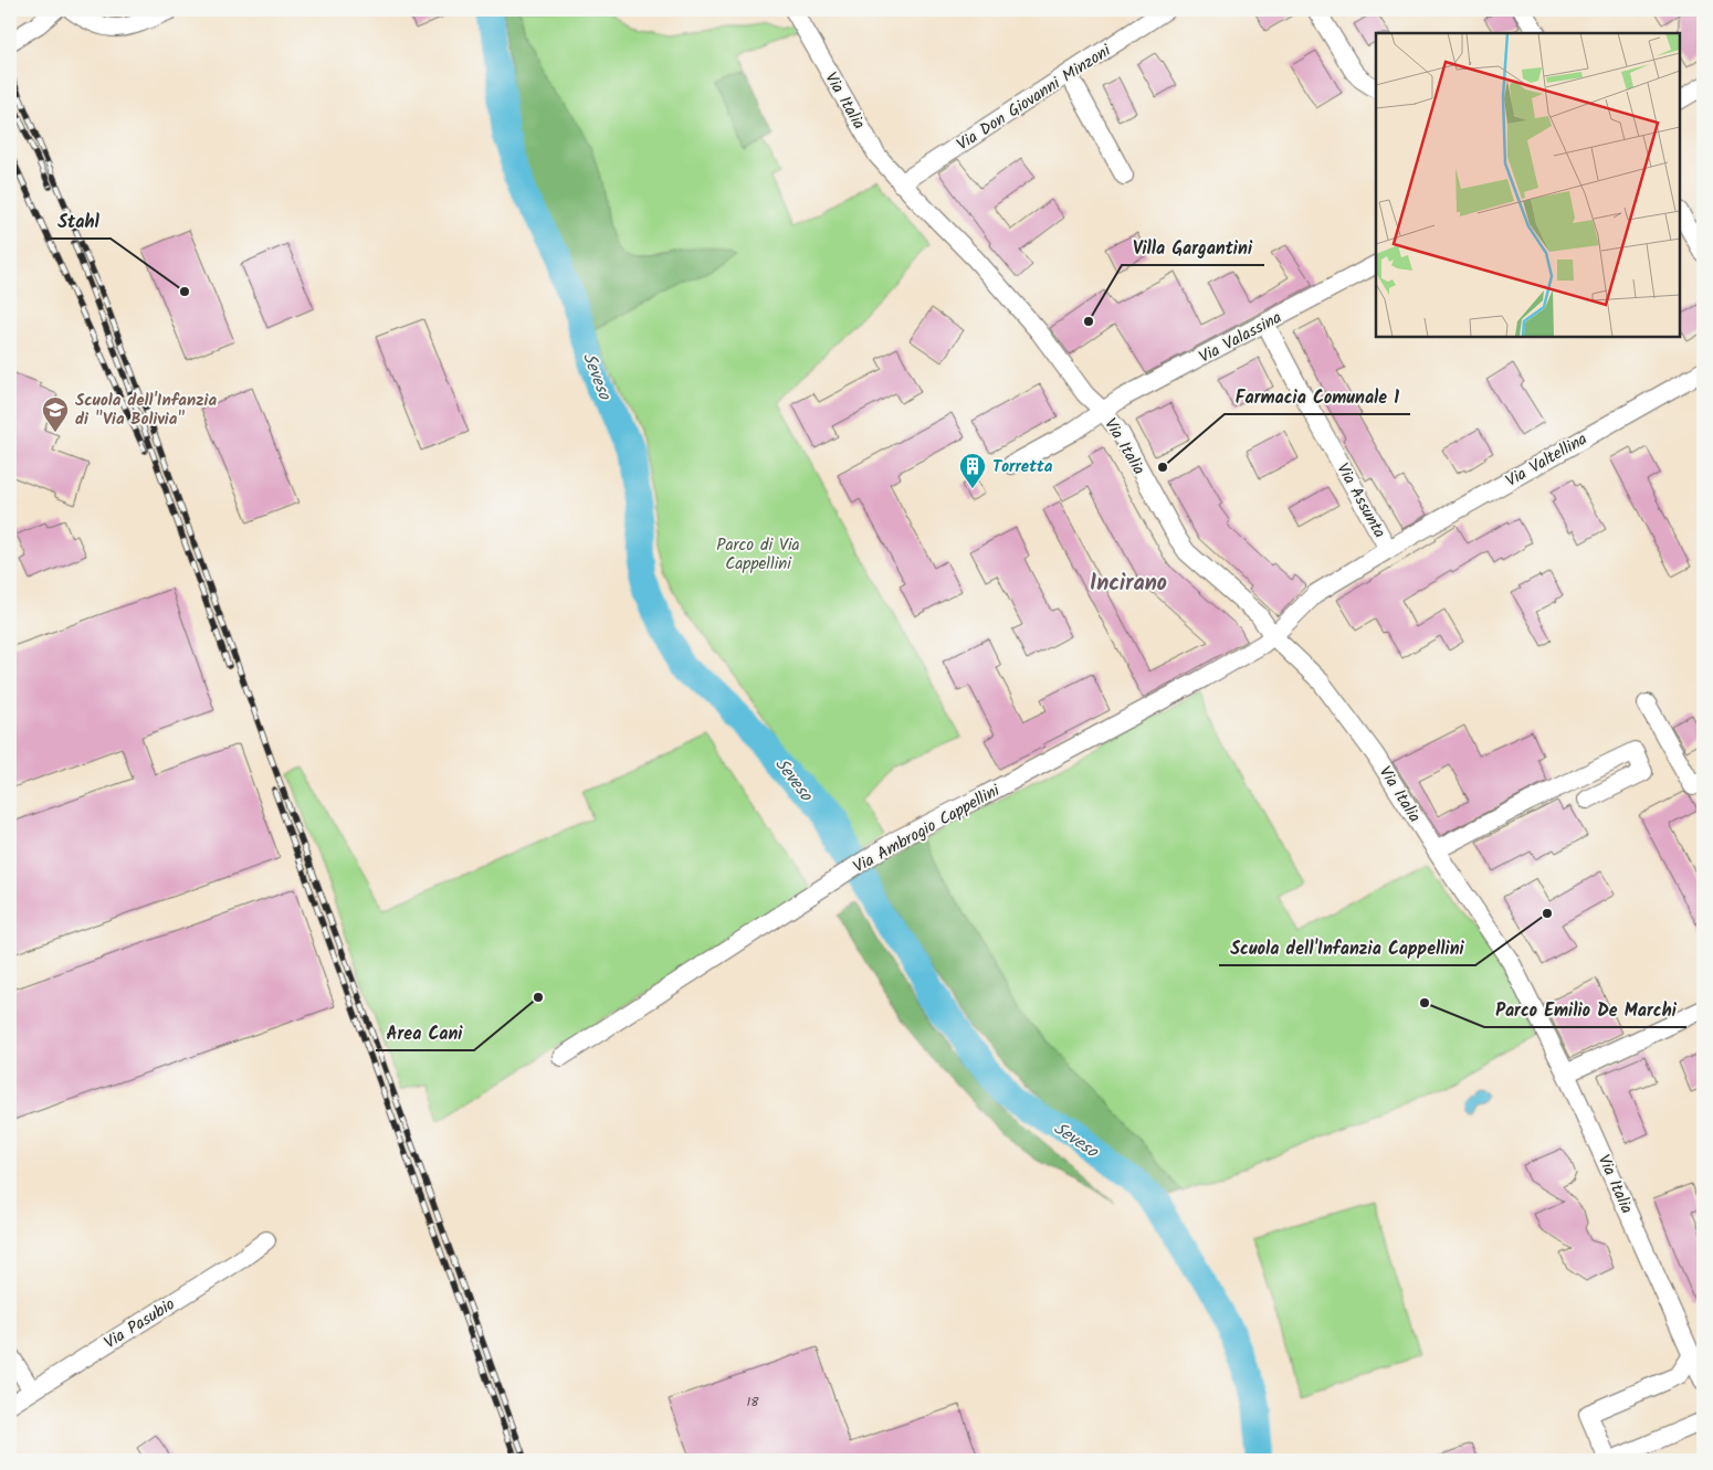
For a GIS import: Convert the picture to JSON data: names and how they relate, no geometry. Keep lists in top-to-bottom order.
{
  "streets": {
    "street": [
      "Via Don Giovanni Minzoni",
      "Via Italia",
      "Via Valassina",
      "Via Valtellina",
      "Via Assunta",
      "Via Ambrogio Cappellini",
      "Via Pasubio"
    ]
  },
  "crossings": [
    ["Via Don Giovanni Minzoni", "Via Italia"],
    ["Via Italia", "Via Valassina"],
    ["Via Italia", "Via Assunta"],
    ["Via Italia", "Via Ambrogio Cappellini"],
    ["Via Valassina", "Via Assunta"],
    ["Via Valtellina", "Via Assunta"],
    ["Via Assunta", "Via Ambrogio Cappellini"]
  ],
  "districts": ["Incirano"],
  "water": ["Seveso"],
  "parks": ["Parco di Via Cappellini"],
  "places": {
    "other": [
      "Stahl",
      "Villa Gargantini",
      "Farmacia Comunale 1",
      "Scuola dell'Infanzia Cappellini",
      "Area Cani",
      "Parco Emilio De Marchi"
    ],
    "school or university": ["Scuola dell'Infanzia di \"Via Bolivia\""],
    "building": ["Torretta"]
  },
  "house_numbers": ["18"]
}
